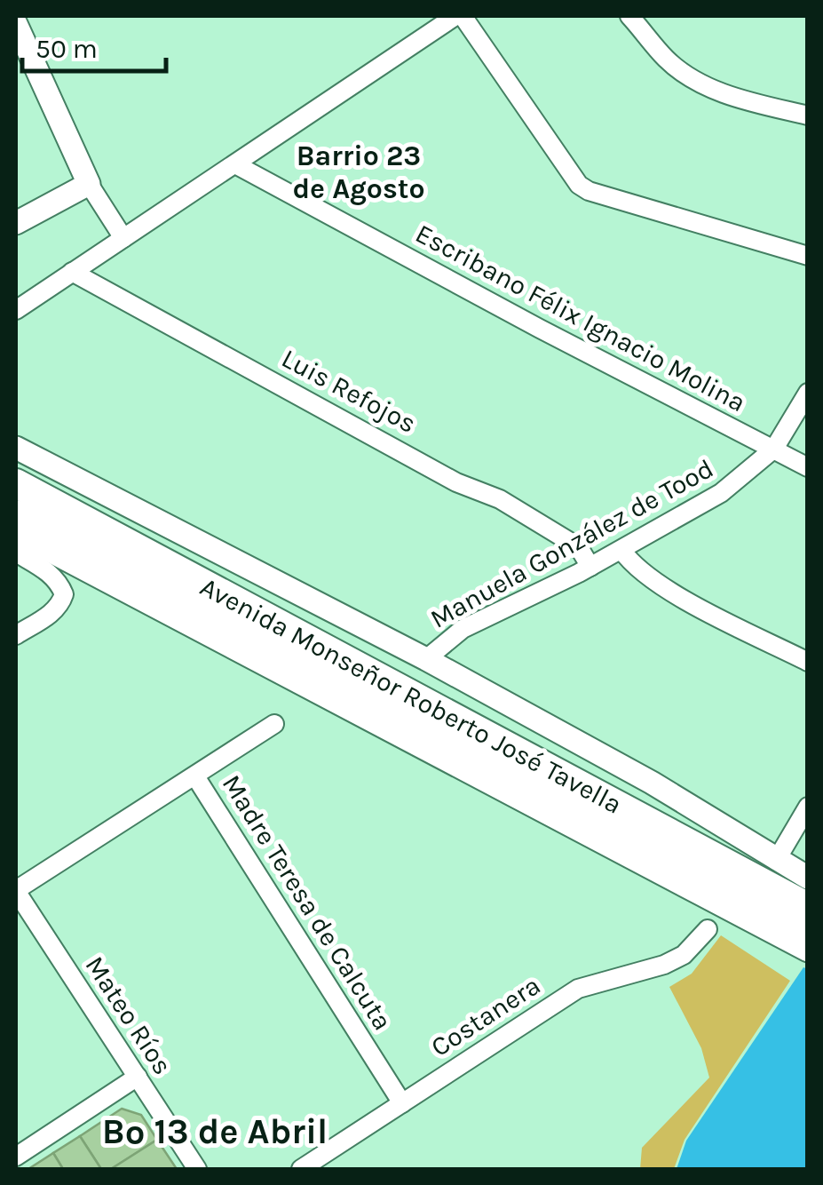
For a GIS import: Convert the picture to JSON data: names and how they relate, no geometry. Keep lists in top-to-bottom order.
{
  "streets": {
    "highway": ["Avenida Monseñor Roberto José Tavella"],
    "street": [
      "Escribano Félix Ignacio Molina",
      "Luis Refojos",
      "Manuela González de Tood",
      "Madre Teresa de Calcuta",
      "Mateo Ríos",
      "Costanera"
    ]
  },
  "crossings": [
    ["Escribano Félix Ignacio Molina", "Manuela González de Tood"],
    ["Luis Refojos", "Manuela González de Tood"],
    ["Madre Teresa de Calcuta", "Costanera"]
  ],
  "districts": ["Barrio 23 de Agosto", "Bº 13 de Abril"],
  "scale_bar": "50 m"
}
